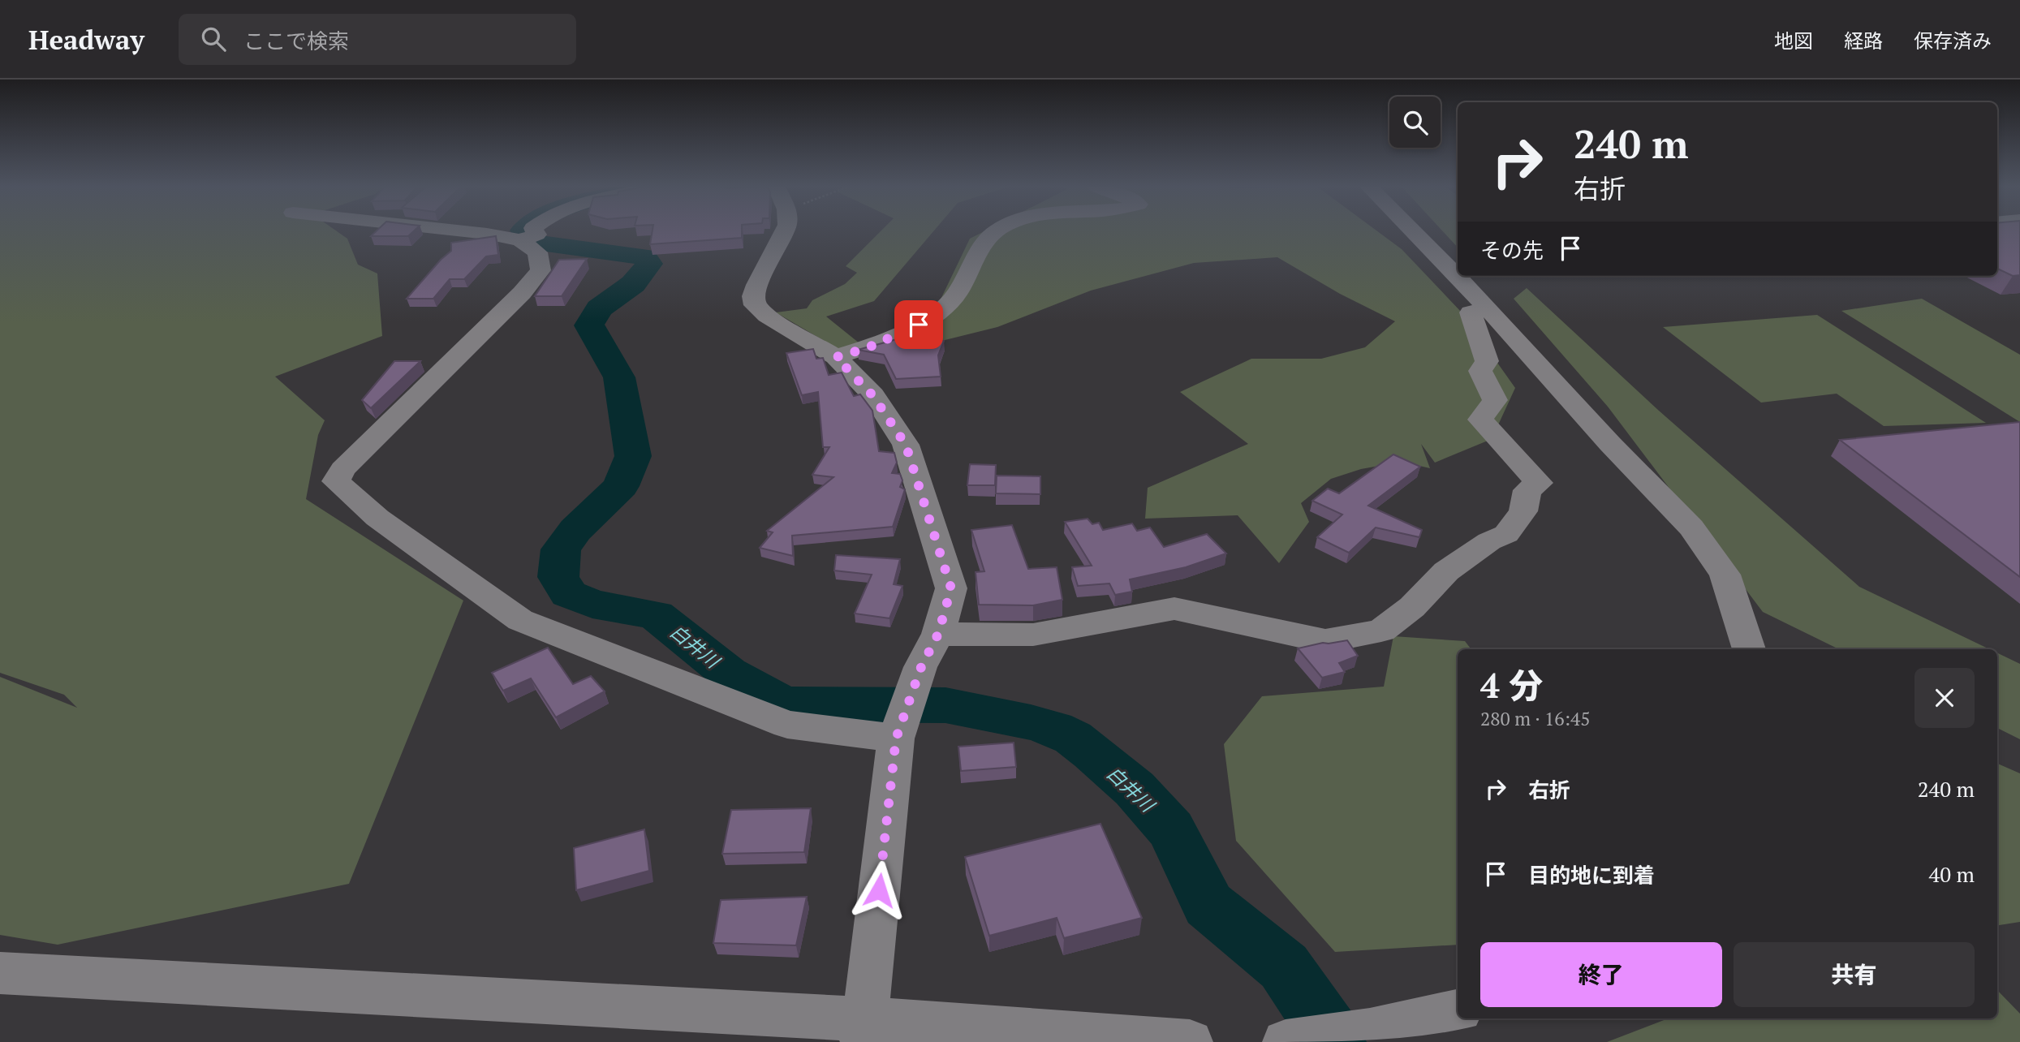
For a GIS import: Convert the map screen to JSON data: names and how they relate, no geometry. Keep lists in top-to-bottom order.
{
  "water": ["白井川"],
  "page": {
    "header": "Headway",
    "search": "ここで検索",
    "nav": ["地図", "経路", "保存済み"],
    "turn": ["240 m", "右折"],
    "then": "その先",
    "heading": ["4 分", "280 m · 16:45"],
    "list": [
      {
        "name": "右折",
        "value": "240 m"
      },
      {
        "name": "目的地に到着",
        "value": "40 m"
      }
    ],
    "buttons": ["終了", "共有"]
  }
}
